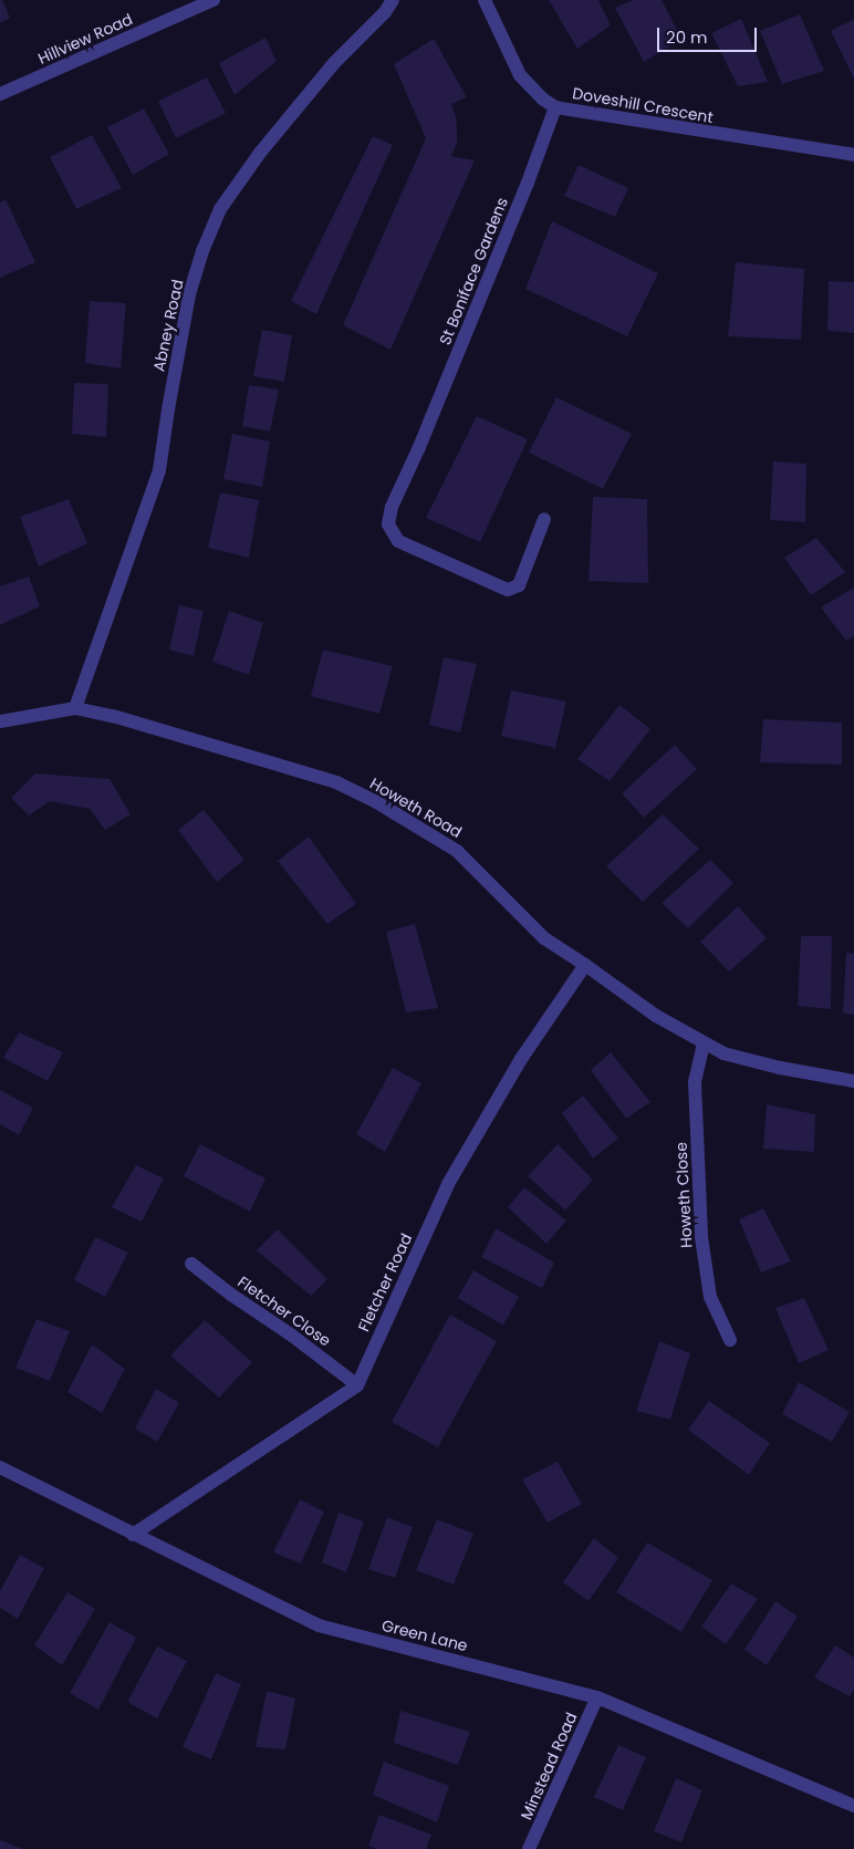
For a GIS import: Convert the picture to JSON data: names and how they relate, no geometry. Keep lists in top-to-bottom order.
{
  "streets": {
    "street": [
      "Hillview Road",
      "Doveshill Crescent",
      "St Boniface Gardens",
      "Abney Road",
      "Howeth Road",
      "Howeth Close",
      "Fletcher Road",
      "Fletcher Close",
      "Green Lane",
      "Minstead Road"
    ]
  },
  "crossings": [
    ["Doveshill Crescent", "St Boniface Gardens"],
    ["Abney Road", "Howeth Road"],
    ["Howeth Road", "Howeth Close"],
    ["Howeth Road", "Fletcher Road"],
    ["Fletcher Road", "Fletcher Close"],
    ["Green Lane", "Minstead Road"]
  ],
  "scale_bar": "20 m"
}
